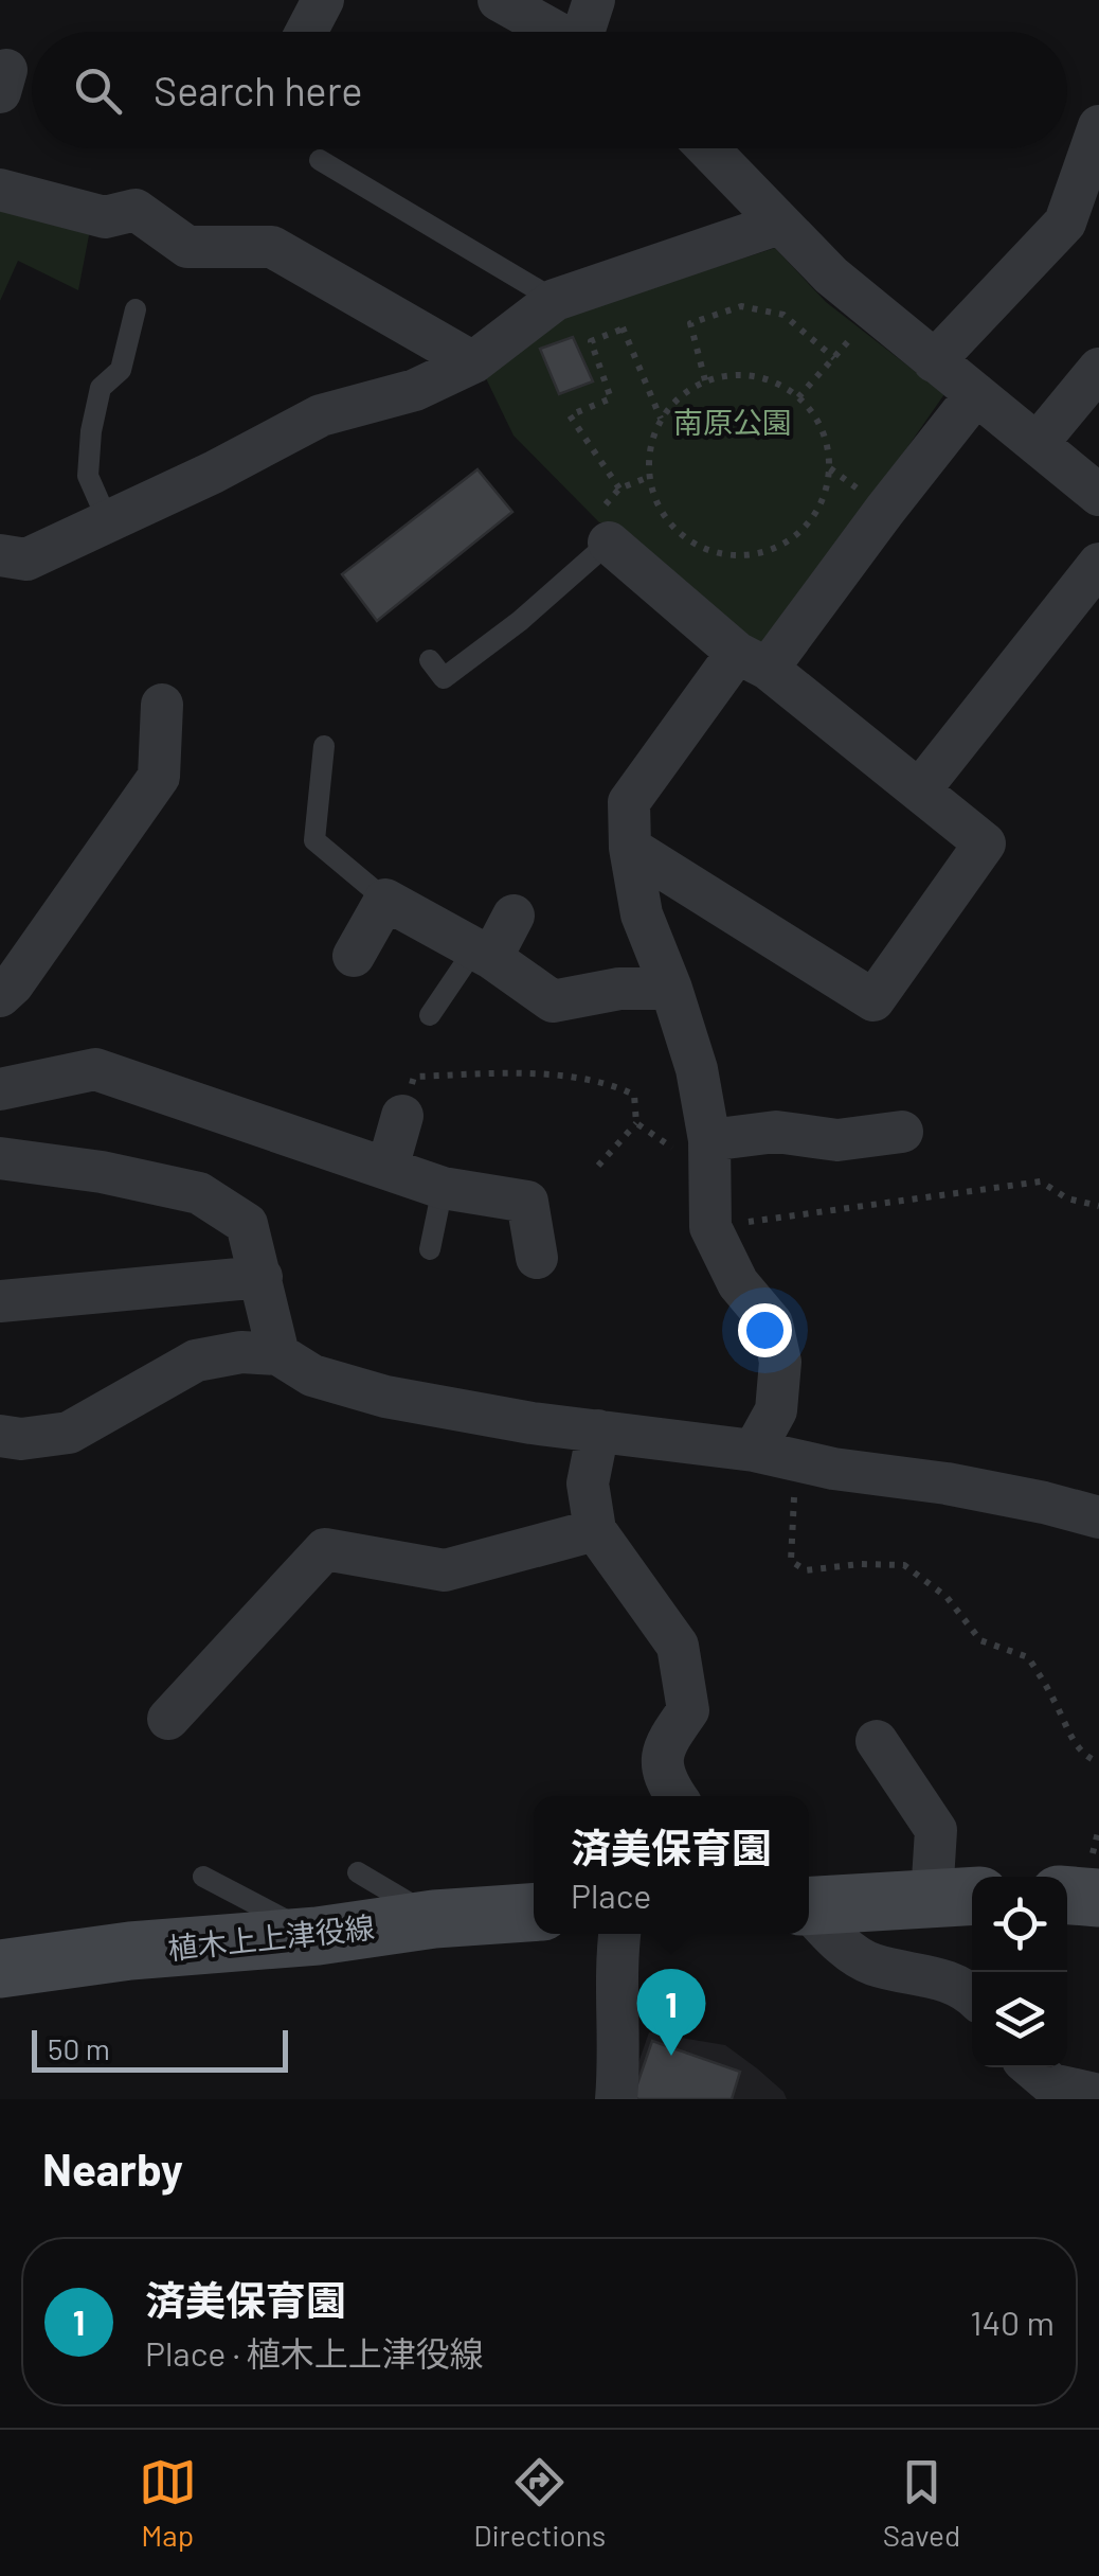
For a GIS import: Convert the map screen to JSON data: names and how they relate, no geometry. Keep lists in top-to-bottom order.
{
  "streets": {
    "main road": ["植木上上津役線"]
  },
  "parks": ["南原公園"],
  "scale_bar": "50 m",
  "page": {
    "search": "Search here",
    "popup": ["済美保育園", "Place"],
    "pins": "1",
    "scale": "50 m",
    "heading": "Nearby",
    "list": [
      {
        "mark": "1",
        "name": "済美保育園",
        "note": "Place · 植木上上津役線",
        "value": "140 m"
      }
    ],
    "nav": ["Map", "Directions", "Saved"]
  }
}
